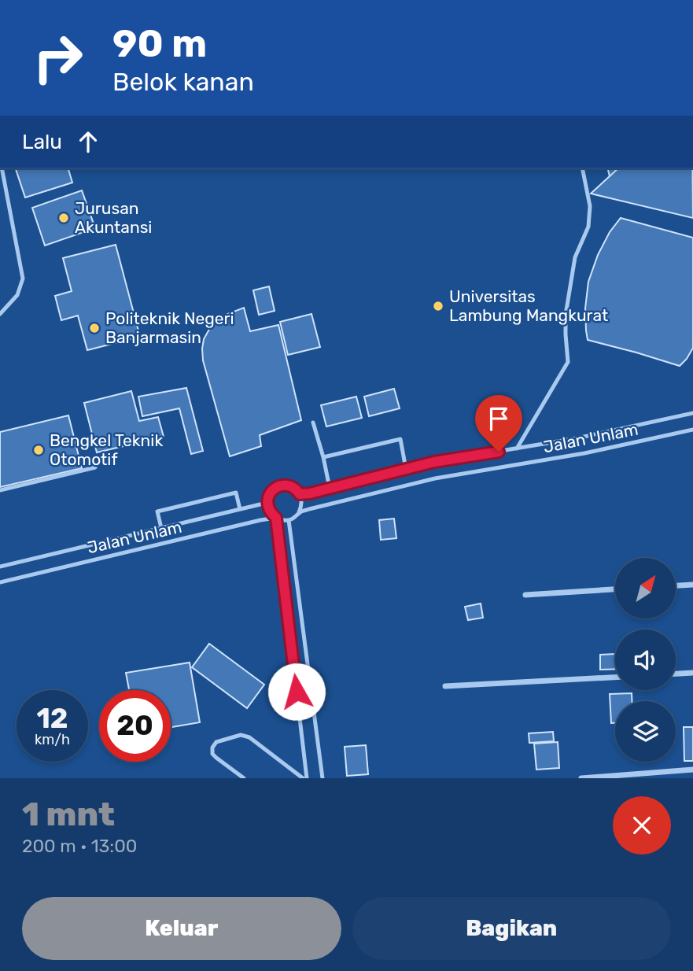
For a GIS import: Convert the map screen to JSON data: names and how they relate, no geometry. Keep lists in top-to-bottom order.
{
  "streets": {
    "lane": ["Jalan Unlam"]
  },
  "places": [
    "Jurusan Akuntansi",
    "Universitas Lambung Mangkurat",
    "Politeknik Negeri Banjarmasin",
    "Bengkel Teknik Otomotif"
  ],
  "north": "top right",
  "page": {
    "turn": ["90 m", "Belok kanan"],
    "then": "Lalu",
    "speed": "12 km/h",
    "limit": "20",
    "heading": ["1 mnt", "200 m · 13:00"],
    "buttons": ["Keluar", "Bagikan"]
  }
}
